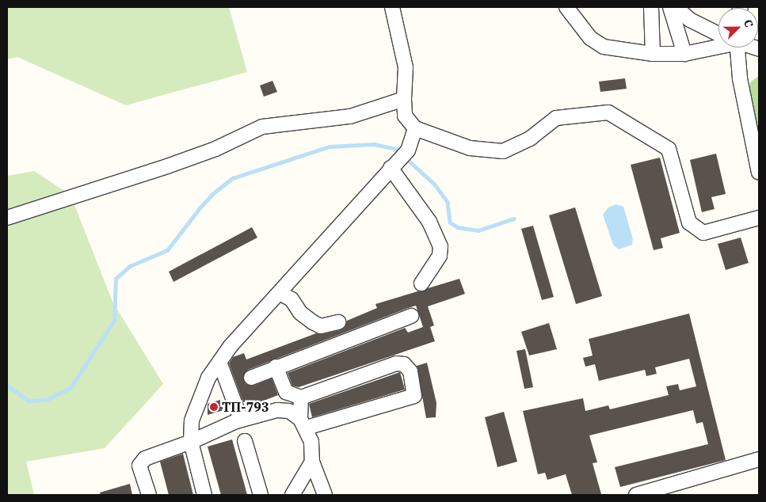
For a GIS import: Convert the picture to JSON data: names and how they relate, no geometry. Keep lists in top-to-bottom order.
{
  "places": ["ТП-793"],
  "north": "top right"
}
